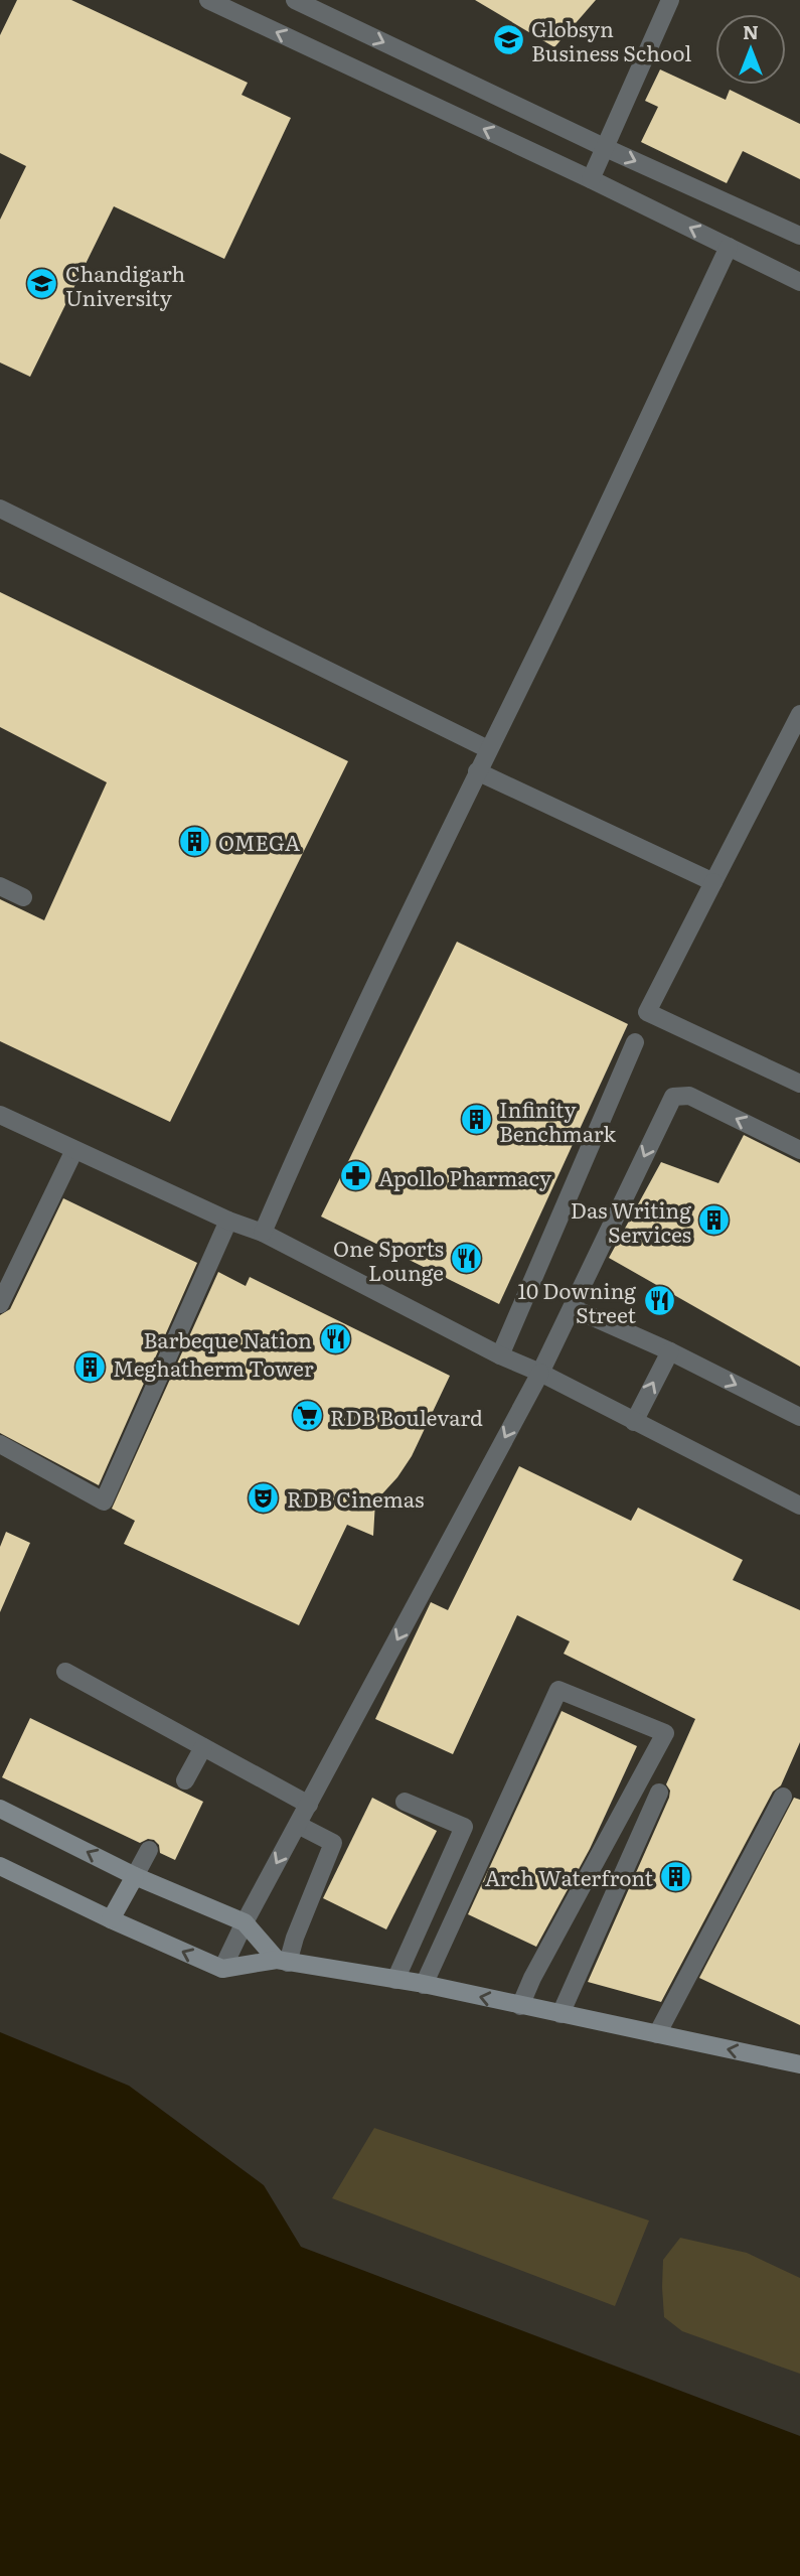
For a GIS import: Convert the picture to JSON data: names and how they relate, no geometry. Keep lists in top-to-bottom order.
{
  "places": {
    "school or university": ["Globsyn Business School", "Chandigarh University"],
    "building": [
      "OMEGA",
      "Infinity Benchmark",
      "Das Writing Services",
      "Meghatherm Tower",
      "Arch Waterfront"
    ],
    "pharmacy": ["Apollo Pharmacy"],
    "restaurant": ["One Sports Lounge", "10 Downing Street", "Barbeque Nation"],
    "supermarket": ["RDB Boulevard"],
    "theatre": ["RDB Cinemas"]
  },
  "north": "top"
}
